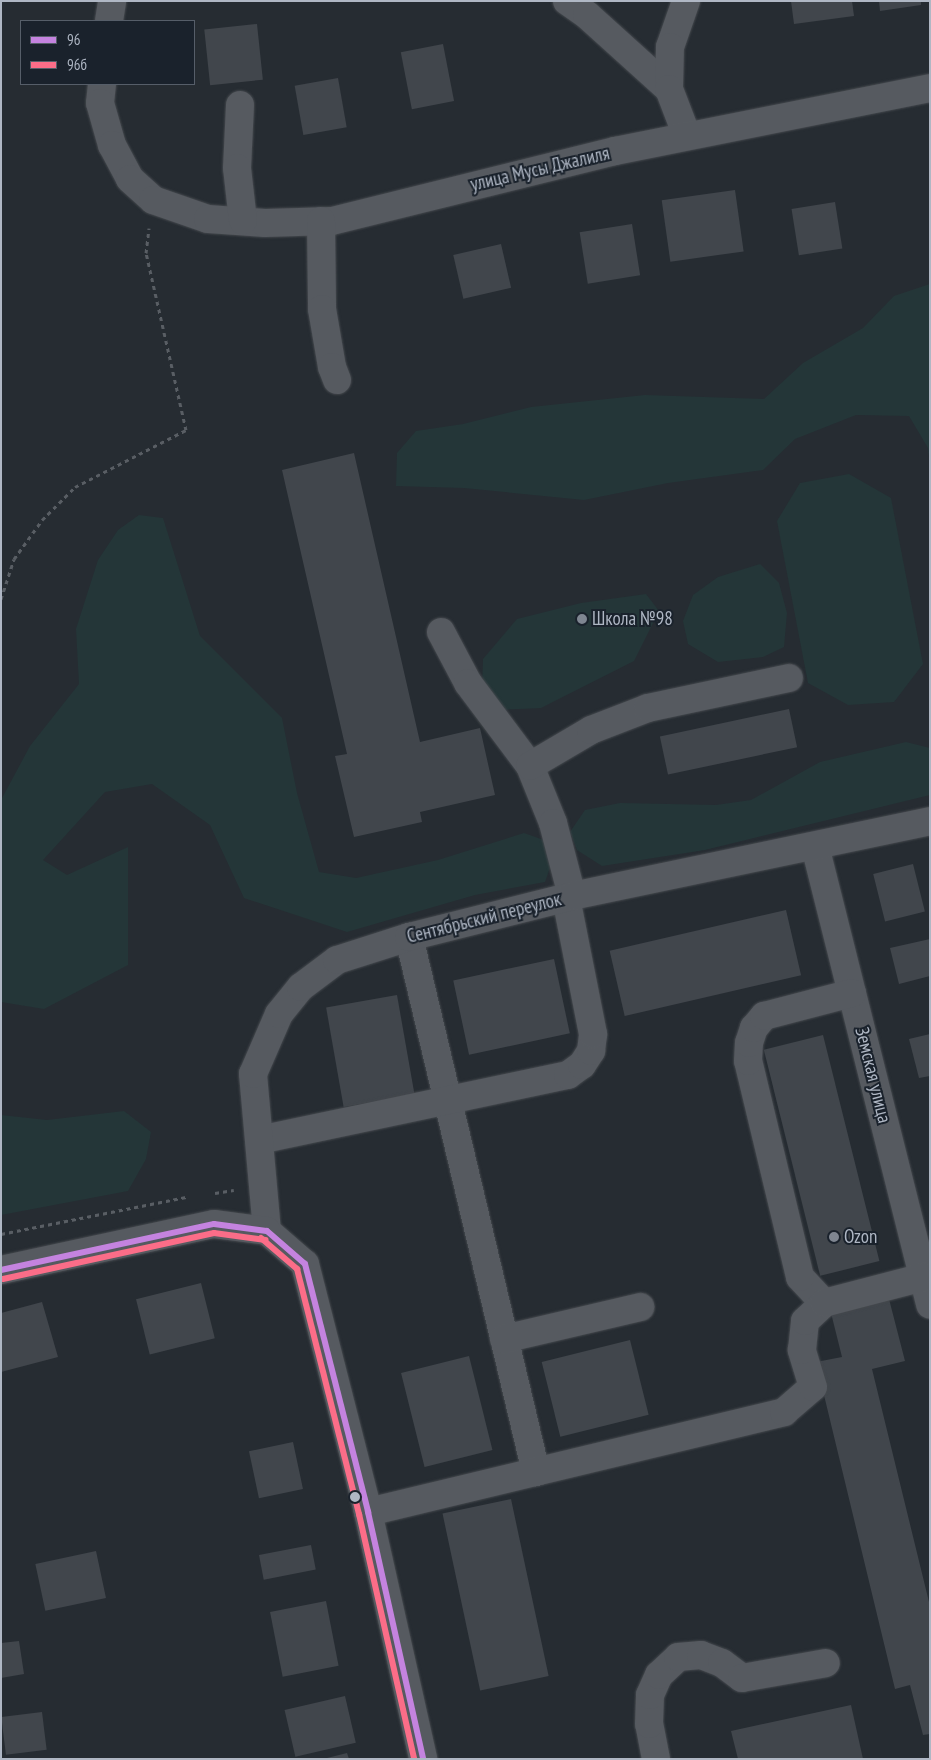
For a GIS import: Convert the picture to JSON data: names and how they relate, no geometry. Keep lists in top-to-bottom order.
{
  "streets": {
    "street": ["улица Мусы Джалиля", "Сентябрьский переулок", "Земская улица"]
  },
  "crossings": [
    ["Сентябрьский переулок", "Земская улица"]
  ],
  "places": ["Школа №98", "Ozon"],
  "lines": ["transit line 96", "transit line 96б"],
  "legend": ["96", "96б"]
}
